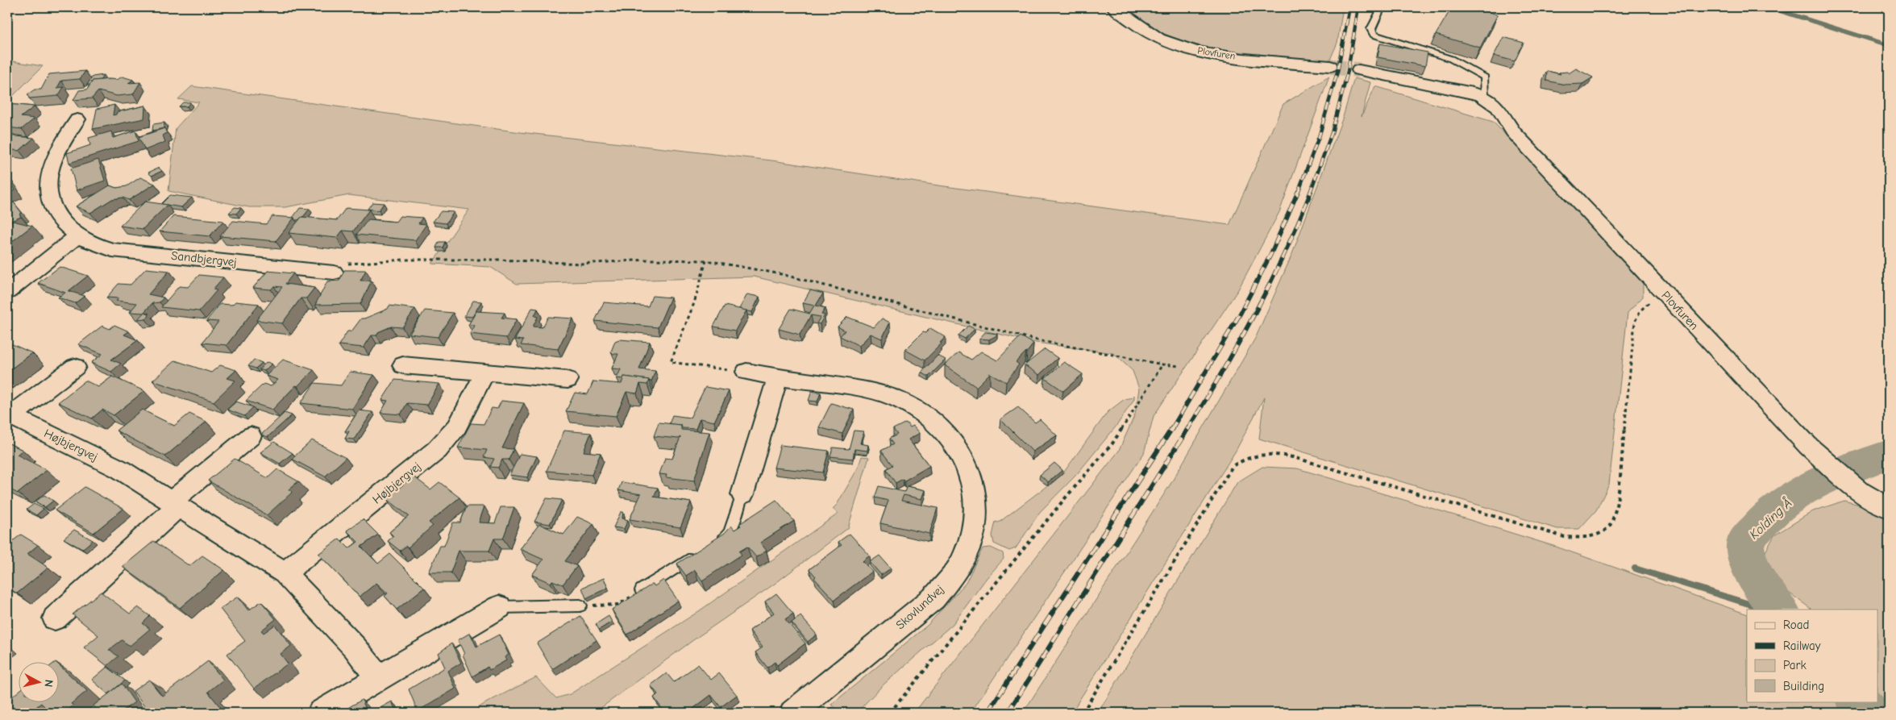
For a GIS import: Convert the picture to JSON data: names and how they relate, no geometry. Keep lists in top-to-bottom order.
{
  "streets": {
    "street": [
      "Plovfuren",
      "Sandbjergvej",
      "Højbjergvej",
      "Skovlundvej"
    ]
  },
  "water": ["Kolding Å"],
  "legend": [
    "Road",
    "Railway",
    "Park",
    "Building"
  ],
  "north": "right"
}
